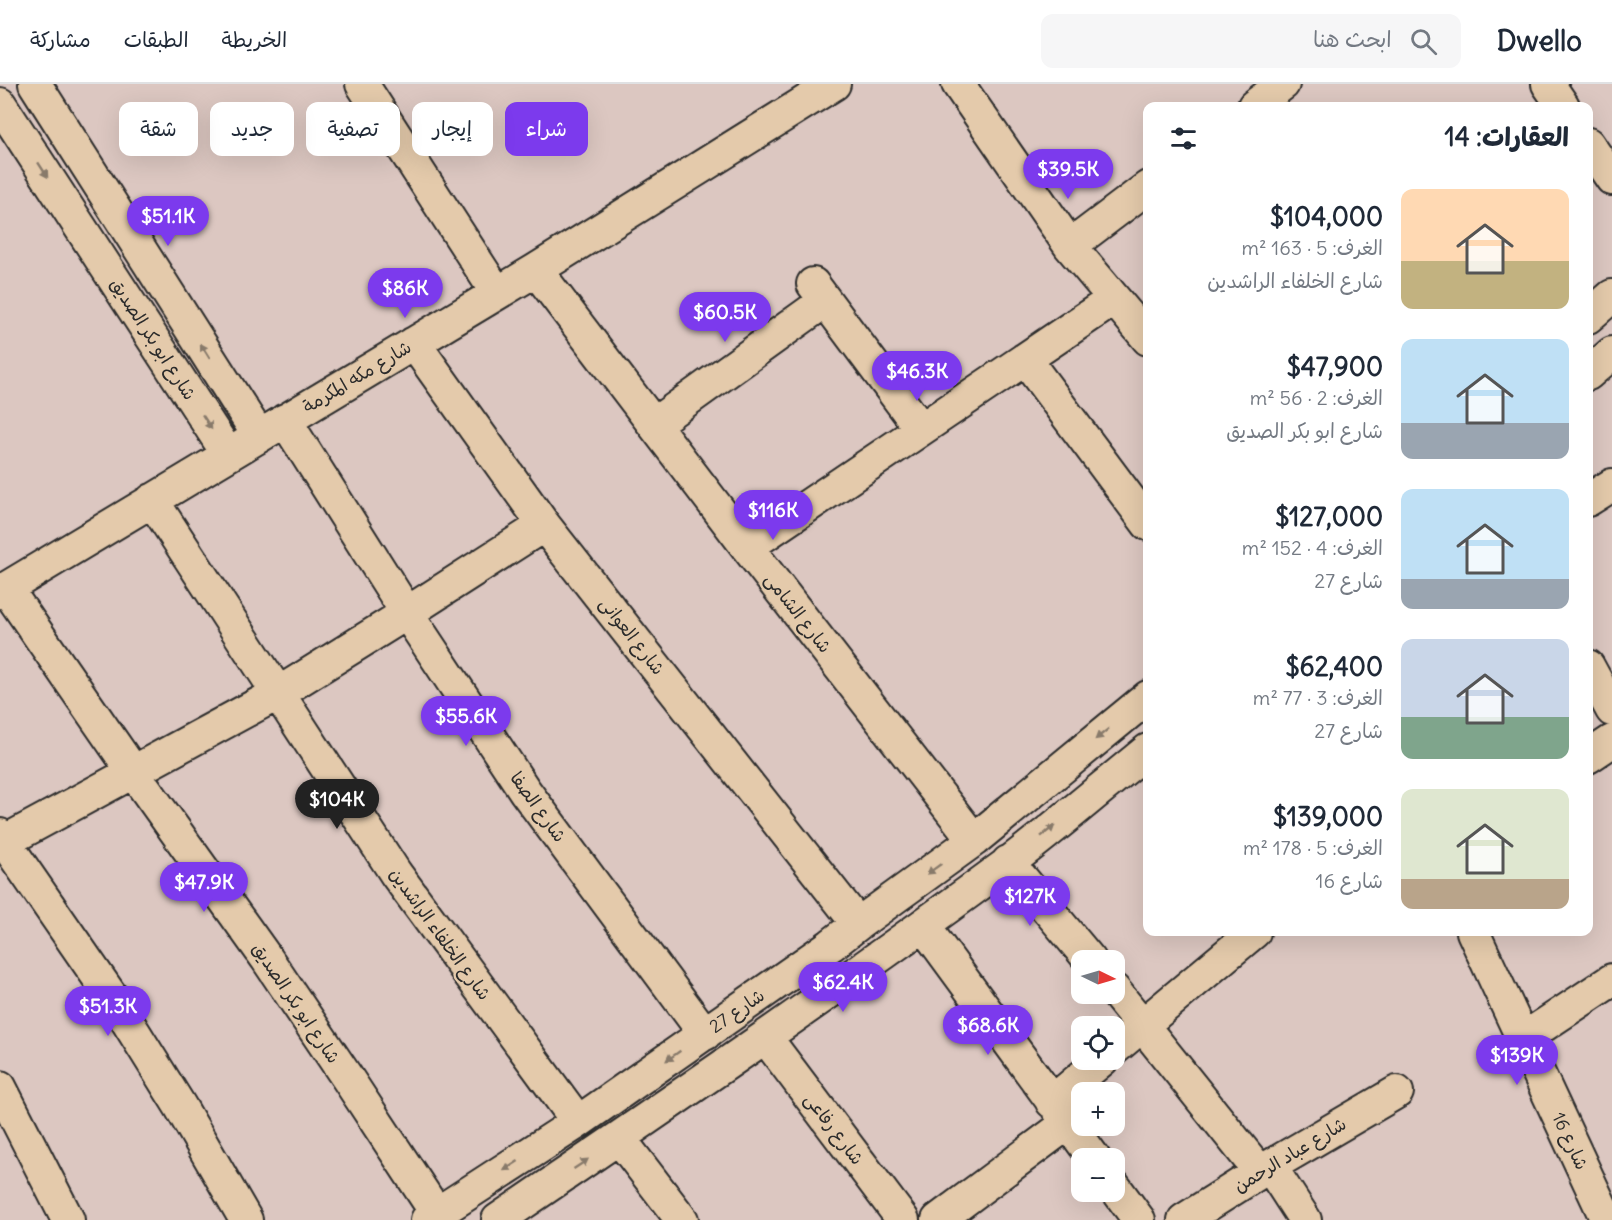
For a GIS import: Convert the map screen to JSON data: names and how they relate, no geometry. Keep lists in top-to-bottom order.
{
  "streets": {
    "street": [
      "شارع ابو بكر الصديق",
      "شارع مكه المكرمة",
      "شارع الشامى",
      "شارع العوانى",
      "شارع الصفا",
      "شارع الخلفاء الراشدين",
      "شارع 27",
      "شارع رفاعى",
      "شارع 16",
      "شارع عباد الرحمن"
    ]
  },
  "crossings": [
    ["شارع ابو بكر الصديق", "شارع مكه المكرمة"],
    ["شارع ابو بكر الصديق", "شارع 27"],
    ["شارع مكه المكرمة", "شارع الشامى"],
    ["شارع مكه المكرمة", "شارع العوانى"],
    ["شارع مكه المكرمة", "شارع الصفا"],
    ["شارع مكه المكرمة", "شارع الخلفاء الراشدين"],
    ["شارع الشامى", "شارع 27"],
    ["شارع العوانى", "شارع 27"],
    ["شارع الصفا", "شارع 27"],
    ["شارع الخلفاء الراشدين", "شارع 27"]
  ],
  "north": "right",
  "page": {
    "header": "Dwello",
    "search": "ابحث هنا",
    "nav": ["الخريطة", "الطبقات", "مشاركة"],
    "chip": [
      "شراء",
      "إيجار",
      "تصفية",
      "جديد",
      "شقة"
    ],
    "heading": "العقارات: 14",
    "price": [
      "$39.5K",
      "$51.1K",
      "$86K",
      "$60.5K",
      "$46.3K",
      "$116K",
      "$55.6K",
      "$104K",
      "$47.9K",
      "$127K",
      "$62.4K",
      "$51.3K",
      "$68.6K",
      "$139K"
    ],
    "list": [
      {
        "name": "$104,000",
        "note": "الغرف: 5 · 163 m² · شارع الخلفاء الراشدين"
      },
      {
        "name": "$47,900",
        "note": "الغرف: 2 · 56 m² · شارع ابو بكر الصديق"
      },
      {
        "name": "$127,000",
        "note": "الغرف: 4 · 152 m² · شارع 27"
      },
      {
        "name": "$62,400",
        "note": "الغرف: 3 · 77 m² · شارع 27"
      },
      {
        "name": "$139,000",
        "note": "الغرف: 5 · 178 m² · شارع 16"
      }
    ],
    "map_buttons": ["+", "−"]
  }
}
